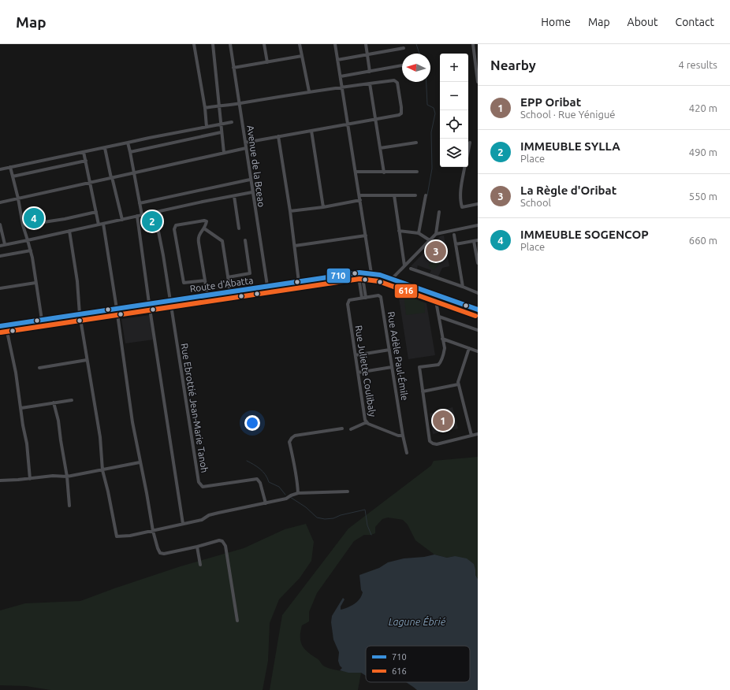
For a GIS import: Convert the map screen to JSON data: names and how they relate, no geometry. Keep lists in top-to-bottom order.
{
  "streets": {
    "street": [
      "Avenue de la Bceao",
      "Route d'Abatta",
      "Rue Adèle Paul-Émile",
      "Rue Juliette Coulibaly",
      "Rue Ebrottié Jean-Marie Tanoh"
    ]
  },
  "crossings": [
    ["Avenue de la Bceao", "Route d'Abatta"],
    ["Route d'Abatta", "Rue Ebrottié Jean-Marie Tanoh"],
    ["Rue Adèle Paul-Émile", "Rue Juliette Coulibaly"]
  ],
  "water": ["Lagune Ébrié"],
  "lines": ["transit line 710", "transit line 616"],
  "legend": ["710", "616"],
  "north": "left",
  "page": {
    "header": "Map",
    "nav": [
      "Home",
      "Map",
      "About",
      "Contact"
    ],
    "heading": ["Nearby", "4 results"],
    "map_buttons": ["+", "−"],
    "list": [
      {
        "mark": "1",
        "name": "EPP Oribat",
        "note": "School · Rue Yénigué",
        "value": "420 m"
      },
      {
        "mark": "2",
        "name": "IMMEUBLE SYLLA",
        "note": "Place",
        "value": "490 m"
      },
      {
        "mark": "3",
        "name": "La Règle d'Oribat",
        "note": "School",
        "value": "550 m"
      },
      {
        "mark": "4",
        "name": "IMMEUBLE SOGENCOP",
        "note": "Place",
        "value": "660 m"
      }
    ],
    "pins": [
      "4",
      "2",
      "3",
      "1"
    ]
  }
}
